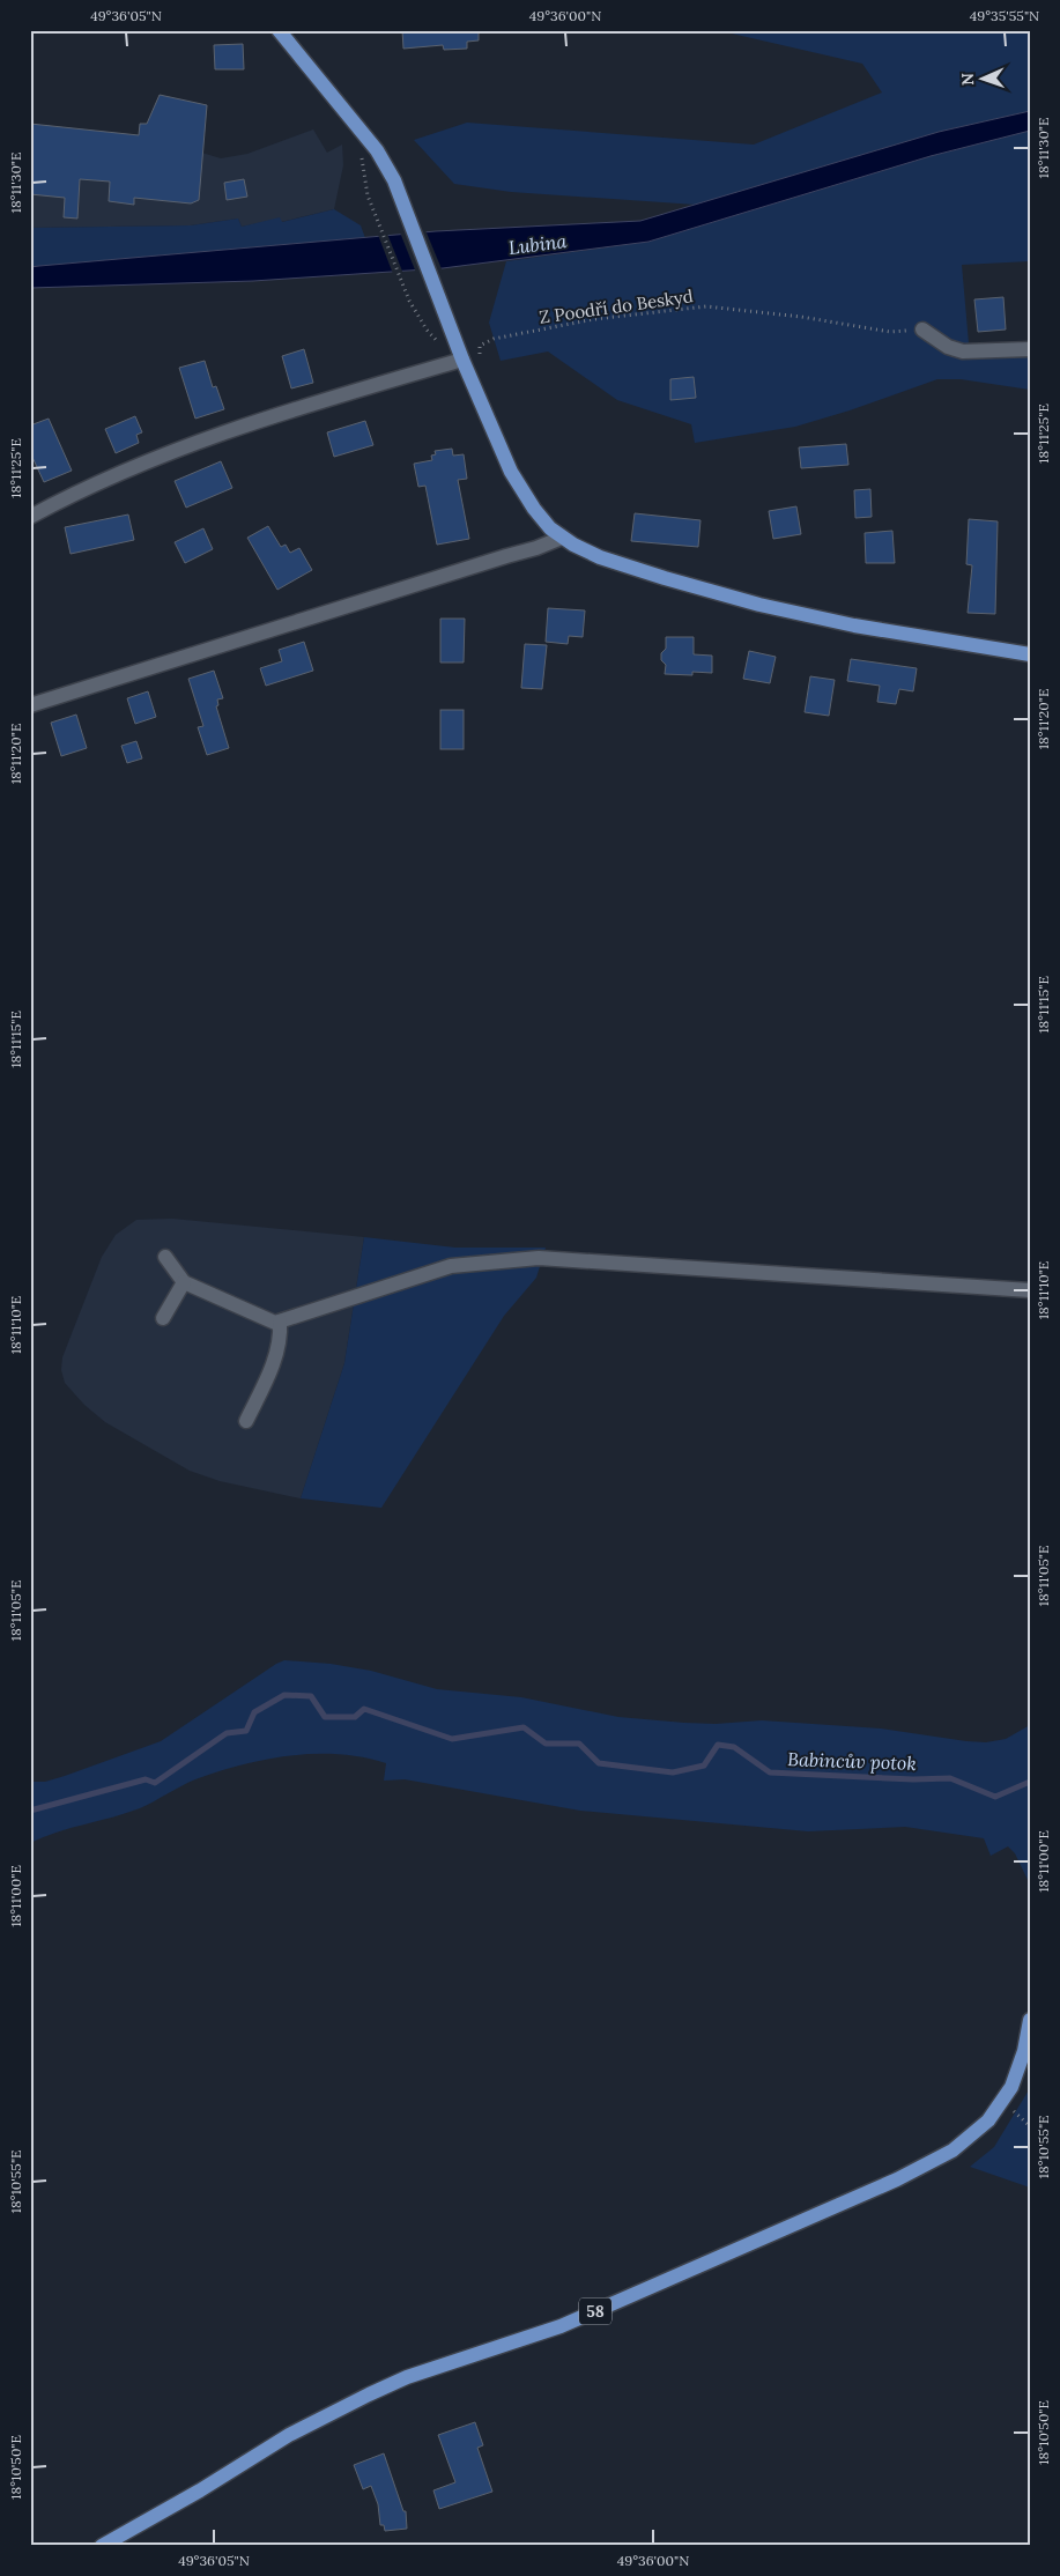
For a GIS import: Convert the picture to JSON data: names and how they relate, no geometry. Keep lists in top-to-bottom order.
{
  "streets": {
    "main road": ["58"],
    "path": ["Z Poodří do Beskyd"]
  },
  "water": ["Lubina", "Babincův potok"],
  "north": "left",
  "coordinates": [
    "49°36'05\"N",
    "49°36'00\"N",
    "49°35'55\"N",
    "18°11'30\"E",
    "18°11'25\"E",
    "18°11'20\"E",
    "18°11'15\"E",
    "18°11'10\"E",
    "18°11'05\"E",
    "18°11'00\"E",
    "18°10'55\"E",
    "18°10'50\"E"
  ]
}
